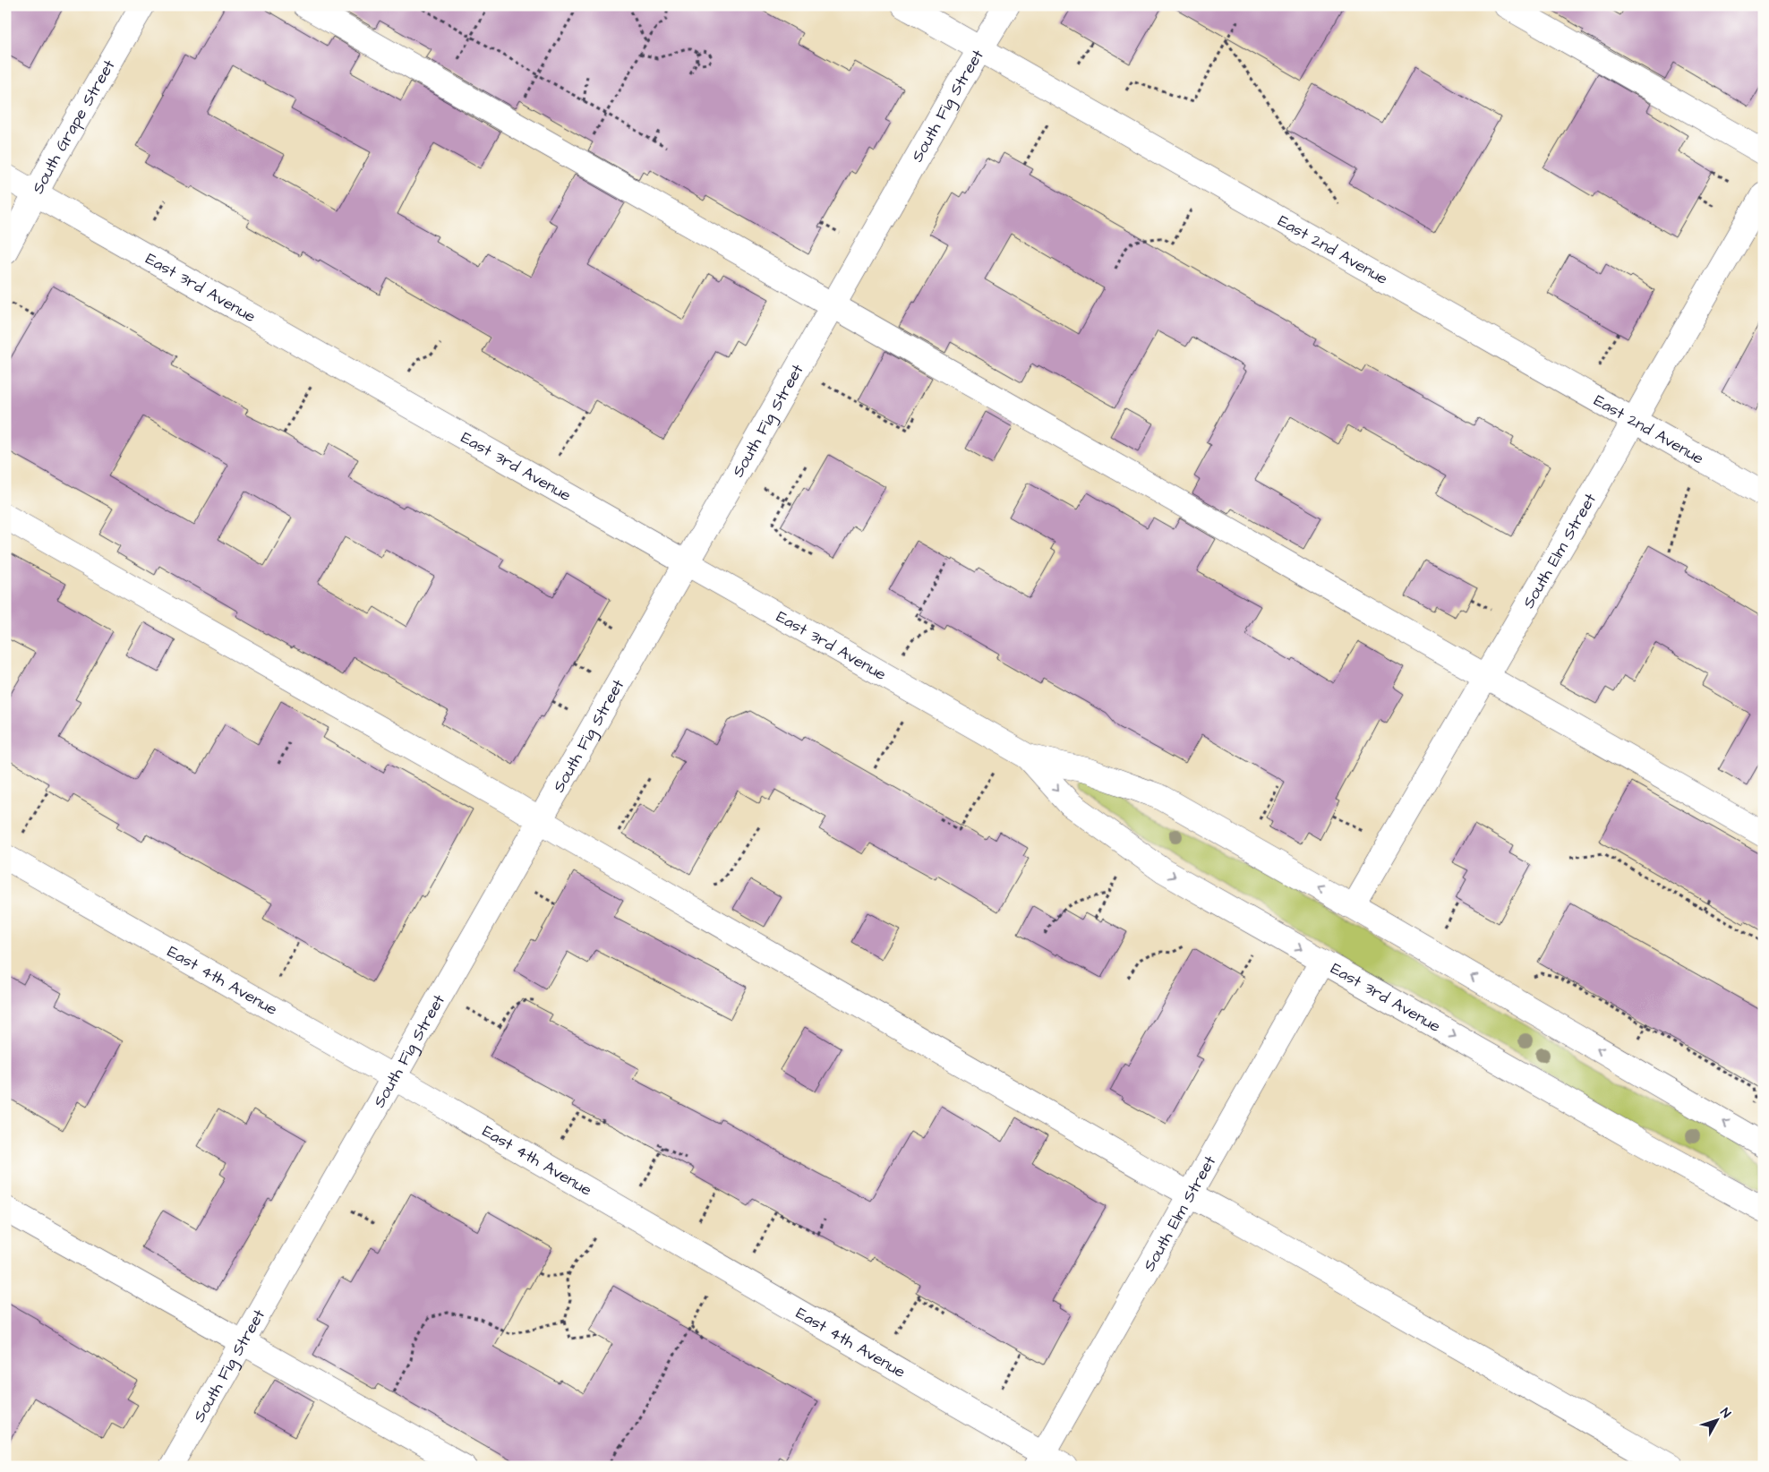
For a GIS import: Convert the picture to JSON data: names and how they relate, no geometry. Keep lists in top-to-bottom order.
{
  "streets": {
    "street": [
      "South Fig Street",
      "South Grape Street",
      "East 2nd Avenue",
      "East 3rd Avenue",
      "South Elm Street",
      "East 4th Avenue"
    ]
  },
  "crossings": [
    ["South Fig Street", "East 2nd Avenue"],
    ["South Fig Street", "East 3rd Avenue"],
    ["South Fig Street", "East 4th Avenue"],
    ["South Grape Street", "East 3rd Avenue"],
    ["East 2nd Avenue", "South Elm Street"],
    ["East 3rd Avenue", "South Elm Street"],
    ["South Elm Street", "East 4th Avenue"]
  ],
  "north": "top right"
}
